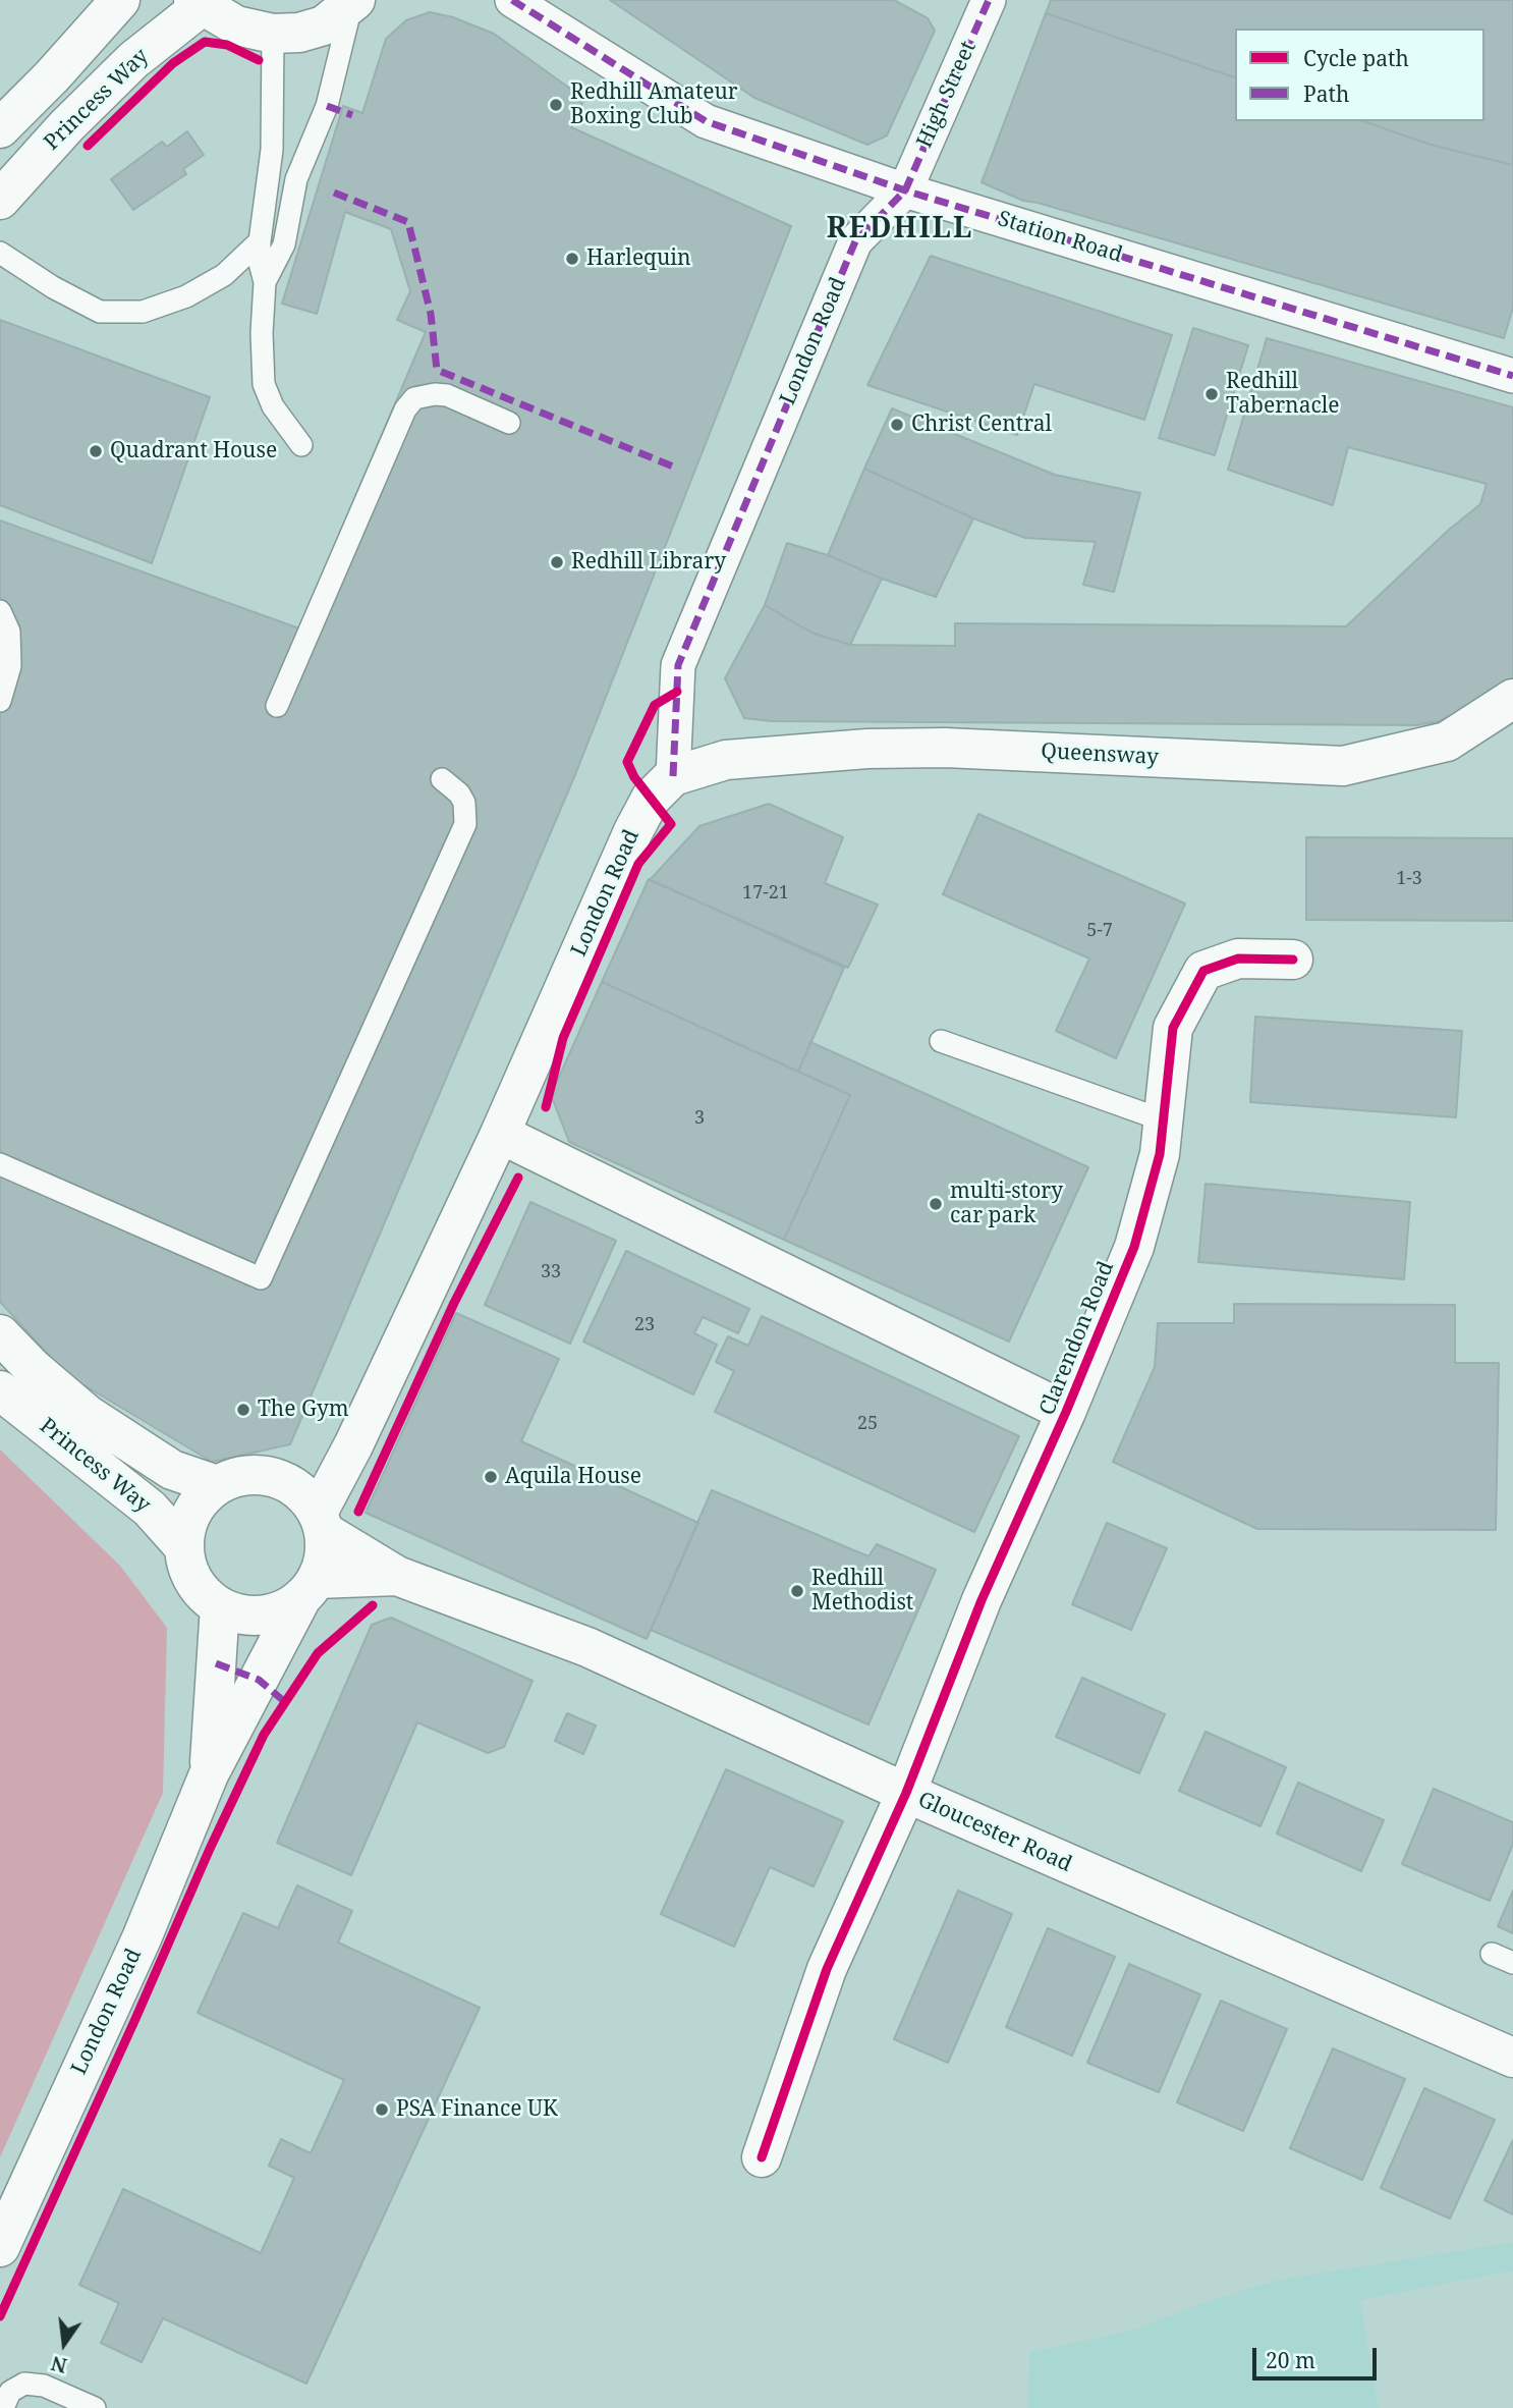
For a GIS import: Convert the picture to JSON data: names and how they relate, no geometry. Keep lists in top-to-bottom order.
{
  "streets": {
    "main road": [
      "Princess Way",
      "London Road",
      "Queensway",
      "Clarendon Road",
      "Gloucester Road"
    ],
    "street": ["High Street", "Station Road"]
  },
  "crossings": [
    ["High Street", "Station Road"],
    ["High Street", "London Road"],
    ["Princess Way", "London Road"],
    ["Princess Way", "Gloucester Road"],
    ["Station Road", "London Road"],
    ["London Road", "Queensway"],
    ["London Road", "Clarendon Road"],
    ["London Road", "Gloucester Road"],
    ["Clarendon Road", "Gloucester Road"]
  ],
  "districts": ["REDHILL"],
  "places": [
    "Redhill Amateur Boxing Club",
    "Harlequin",
    "Redhill Tabernacle",
    "Christ Central",
    "Quadrant House",
    "Redhill Library",
    "multi-story car park",
    "The Gym",
    "Aquila House",
    "Redhill Methodist",
    "PSA Finance UK"
  ],
  "house_numbers": [
    "1-3",
    "17-21",
    "5-7",
    "3",
    "33",
    "23",
    "25"
  ],
  "legend": ["Cycle path", "Path"],
  "scale_bar": "20 m",
  "north": "bottom"
}
